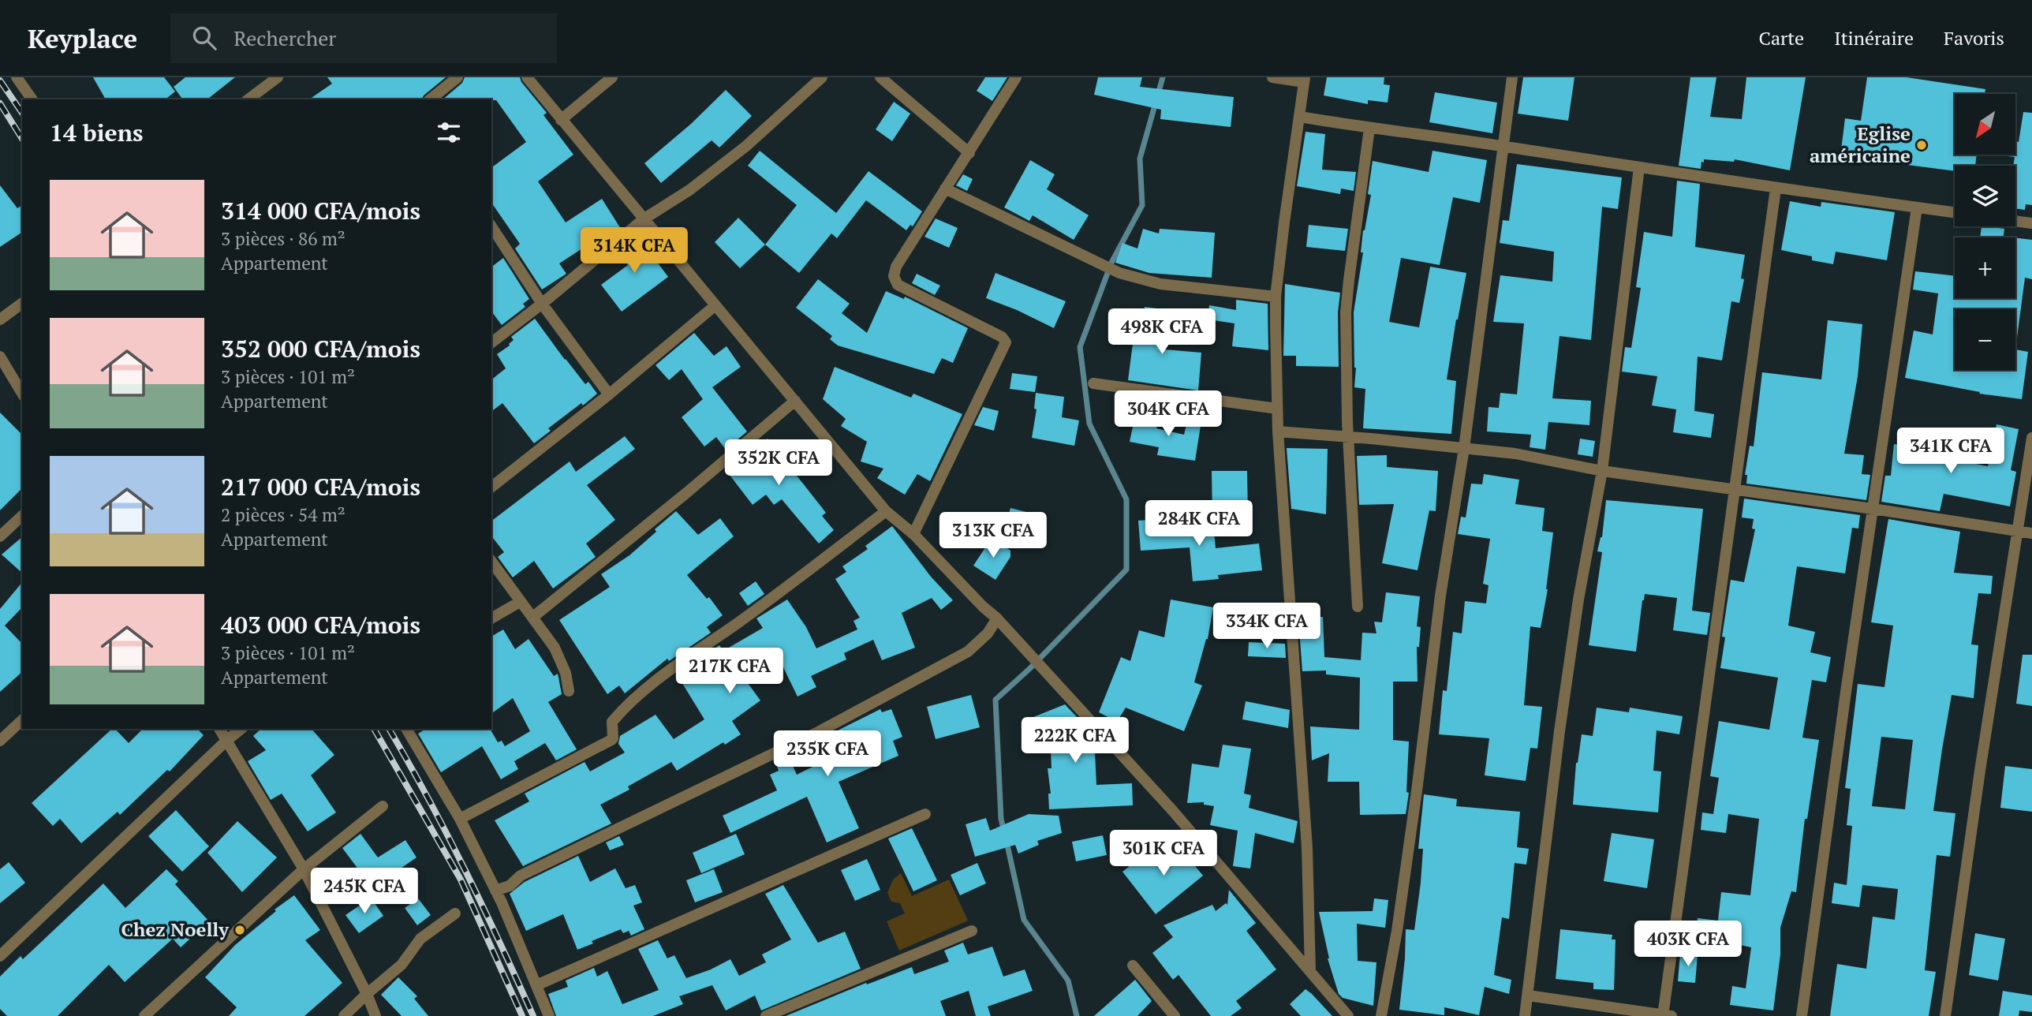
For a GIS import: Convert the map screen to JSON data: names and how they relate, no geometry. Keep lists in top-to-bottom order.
{
  "places": ["Eglise américaine", "Chez Noelly"],
  "north": "bottom left",
  "page": {
    "header": "Keyplace",
    "search": "Rechercher",
    "nav": ["Carte", "Itinéraire", "Favoris"],
    "map_buttons": ["+", "−"],
    "heading": "14 biens",
    "list": [
      {
        "name": "314 000 CFA/mois",
        "note": "3 pièces · 86 m² · Appartement"
      },
      {
        "name": "352 000 CFA/mois",
        "note": "3 pièces · 101 m² · Appartement"
      },
      {
        "name": "217 000 CFA/mois",
        "note": "2 pièces · 54 m² · Appartement"
      },
      {
        "name": "403 000 CFA/mois",
        "note": "3 pièces · 101 m² · Appartement"
      }
    ],
    "price": [
      "314K CFA",
      "498K CFA",
      "304K CFA",
      "341K CFA",
      "352K CFA",
      "284K CFA",
      "313K CFA",
      "334K CFA",
      "217K CFA",
      "222K CFA",
      "235K CFA",
      "301K CFA",
      "245K CFA",
      "403K CFA"
    ]
  }
}
